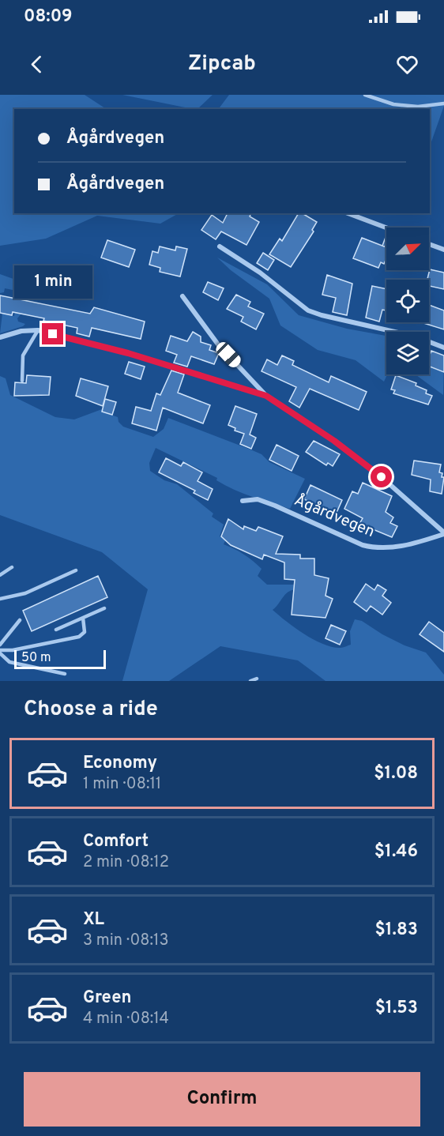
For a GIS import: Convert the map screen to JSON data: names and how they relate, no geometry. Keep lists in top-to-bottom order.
{
  "streets": {
    "street": ["Ågårdvegen"]
  },
  "scale_bar": "50 m",
  "north": "top right",
  "page": {
    "status": "08:09",
    "header": "Zipcab",
    "banner": ["Ågårdvegen", "Ågårdvegen"],
    "bubble": "1 min",
    "scale": "50 m",
    "heading": "Choose a ride",
    "list": [
      {
        "name": "Economy",
        "note": "1 min · 08:11",
        "value": "$1.08"
      },
      {
        "name": "Comfort",
        "note": "2 min · 08:12",
        "value": "$1.46"
      },
      {
        "name": "XL",
        "note": "3 min · 08:13",
        "value": "$1.83"
      },
      {
        "name": "Green",
        "note": "4 min · 08:14",
        "value": "$1.53"
      }
    ],
    "buttons": "Confirm"
  }
}
